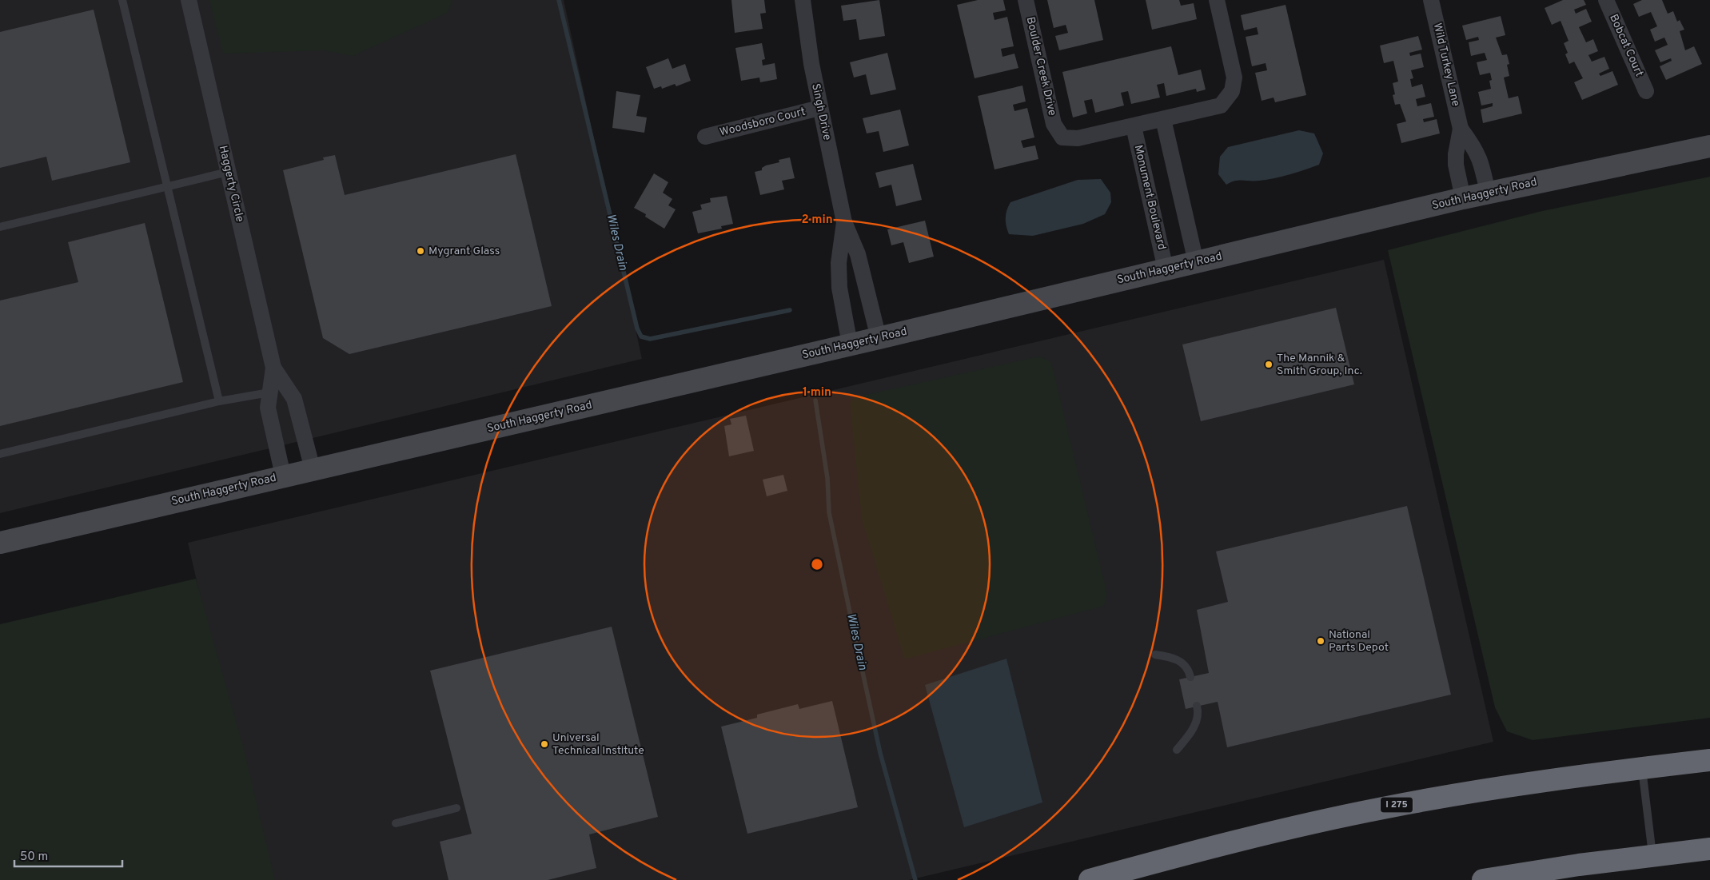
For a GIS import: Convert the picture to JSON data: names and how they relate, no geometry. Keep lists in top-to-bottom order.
{
  "streets": {
    "highway": ["I 275"],
    "main road": ["South Haggerty Road"],
    "street": [
      "Bobcat Court",
      "Wild Turkey Lane",
      "Boulder Creek Drive",
      "Singh Drive",
      "Woodsboro Court",
      "Haggerty Circle",
      "Monument Boulevard"
    ]
  },
  "crossings": [
    ["Wild Turkey Lane", "South Haggerty Road"],
    ["Boulder Creek Drive", "Monument Boulevard"],
    ["Singh Drive", "Woodsboro Court"],
    ["Singh Drive", "South Haggerty Road"],
    ["Haggerty Circle", "South Haggerty Road"],
    ["South Haggerty Road", "Monument Boulevard"]
  ],
  "water": ["Wiles Drain"],
  "places": [
    "Mygrant Glass",
    "The Mannik & Smith Group, Inc.",
    "National Parts Depot",
    "Universal Technical Institute"
  ],
  "scale_bar": "50 m",
  "rings": ["2 min", "1 min"]
}
